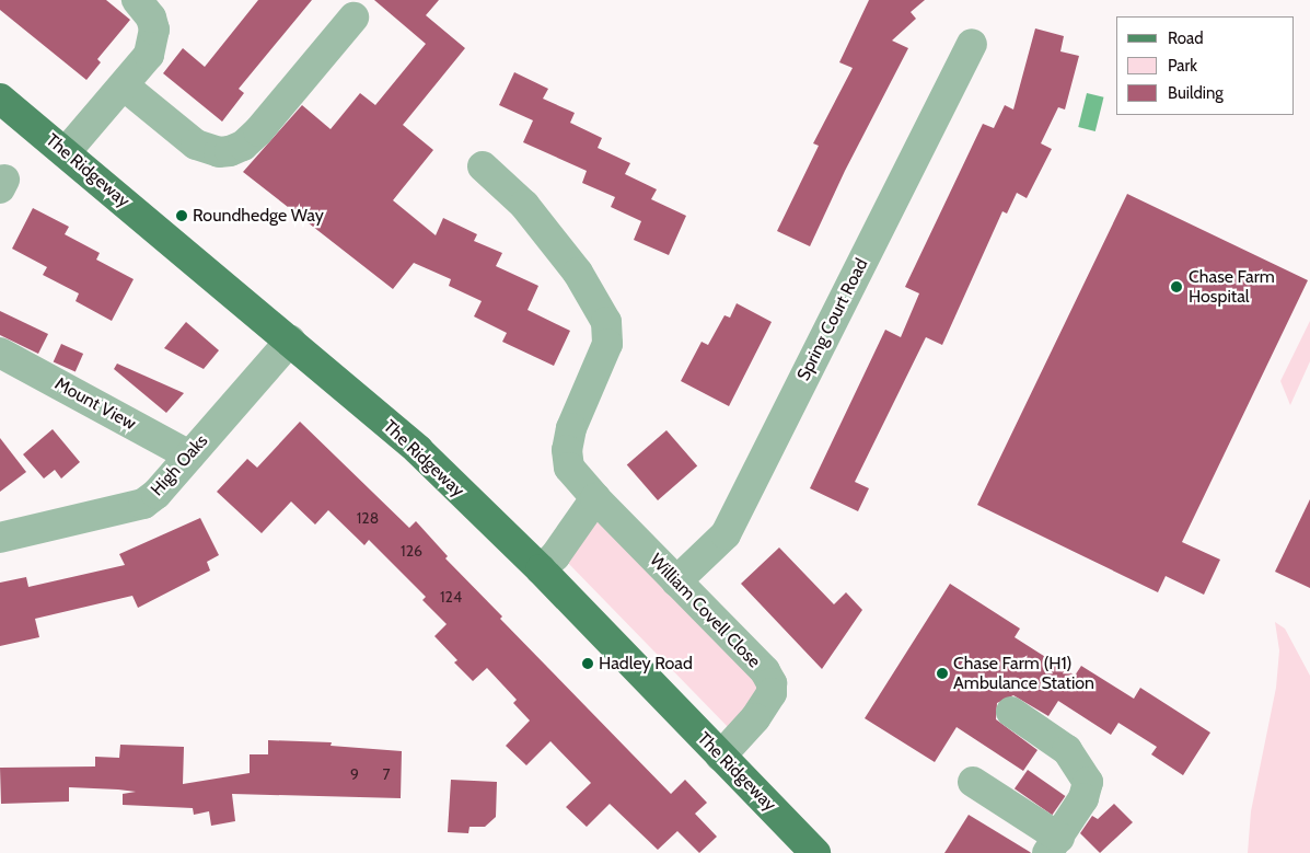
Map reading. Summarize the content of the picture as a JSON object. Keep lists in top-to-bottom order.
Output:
{
  "streets": {
    "main road": ["The Ridgeway"],
    "street": [
      "Spring Court Road",
      "Mount View",
      "High Oaks",
      "William Covell Close"
    ]
  },
  "crossings": [
    ["The Ridgeway", "High Oaks"],
    ["The Ridgeway", "William Covell Close"],
    ["Spring Court Road", "William Covell Close"],
    ["Mount View", "High Oaks"]
  ],
  "places": [
    "Roundhedge Way",
    "Chase Farm Hospital",
    "Hadley Road",
    "Chase Farm (H1) Ambulance Station"
  ],
  "house_numbers": [
    "128",
    "126",
    "124",
    "9",
    "7"
  ],
  "legend": ["Road", "Park", "Building"]
}
